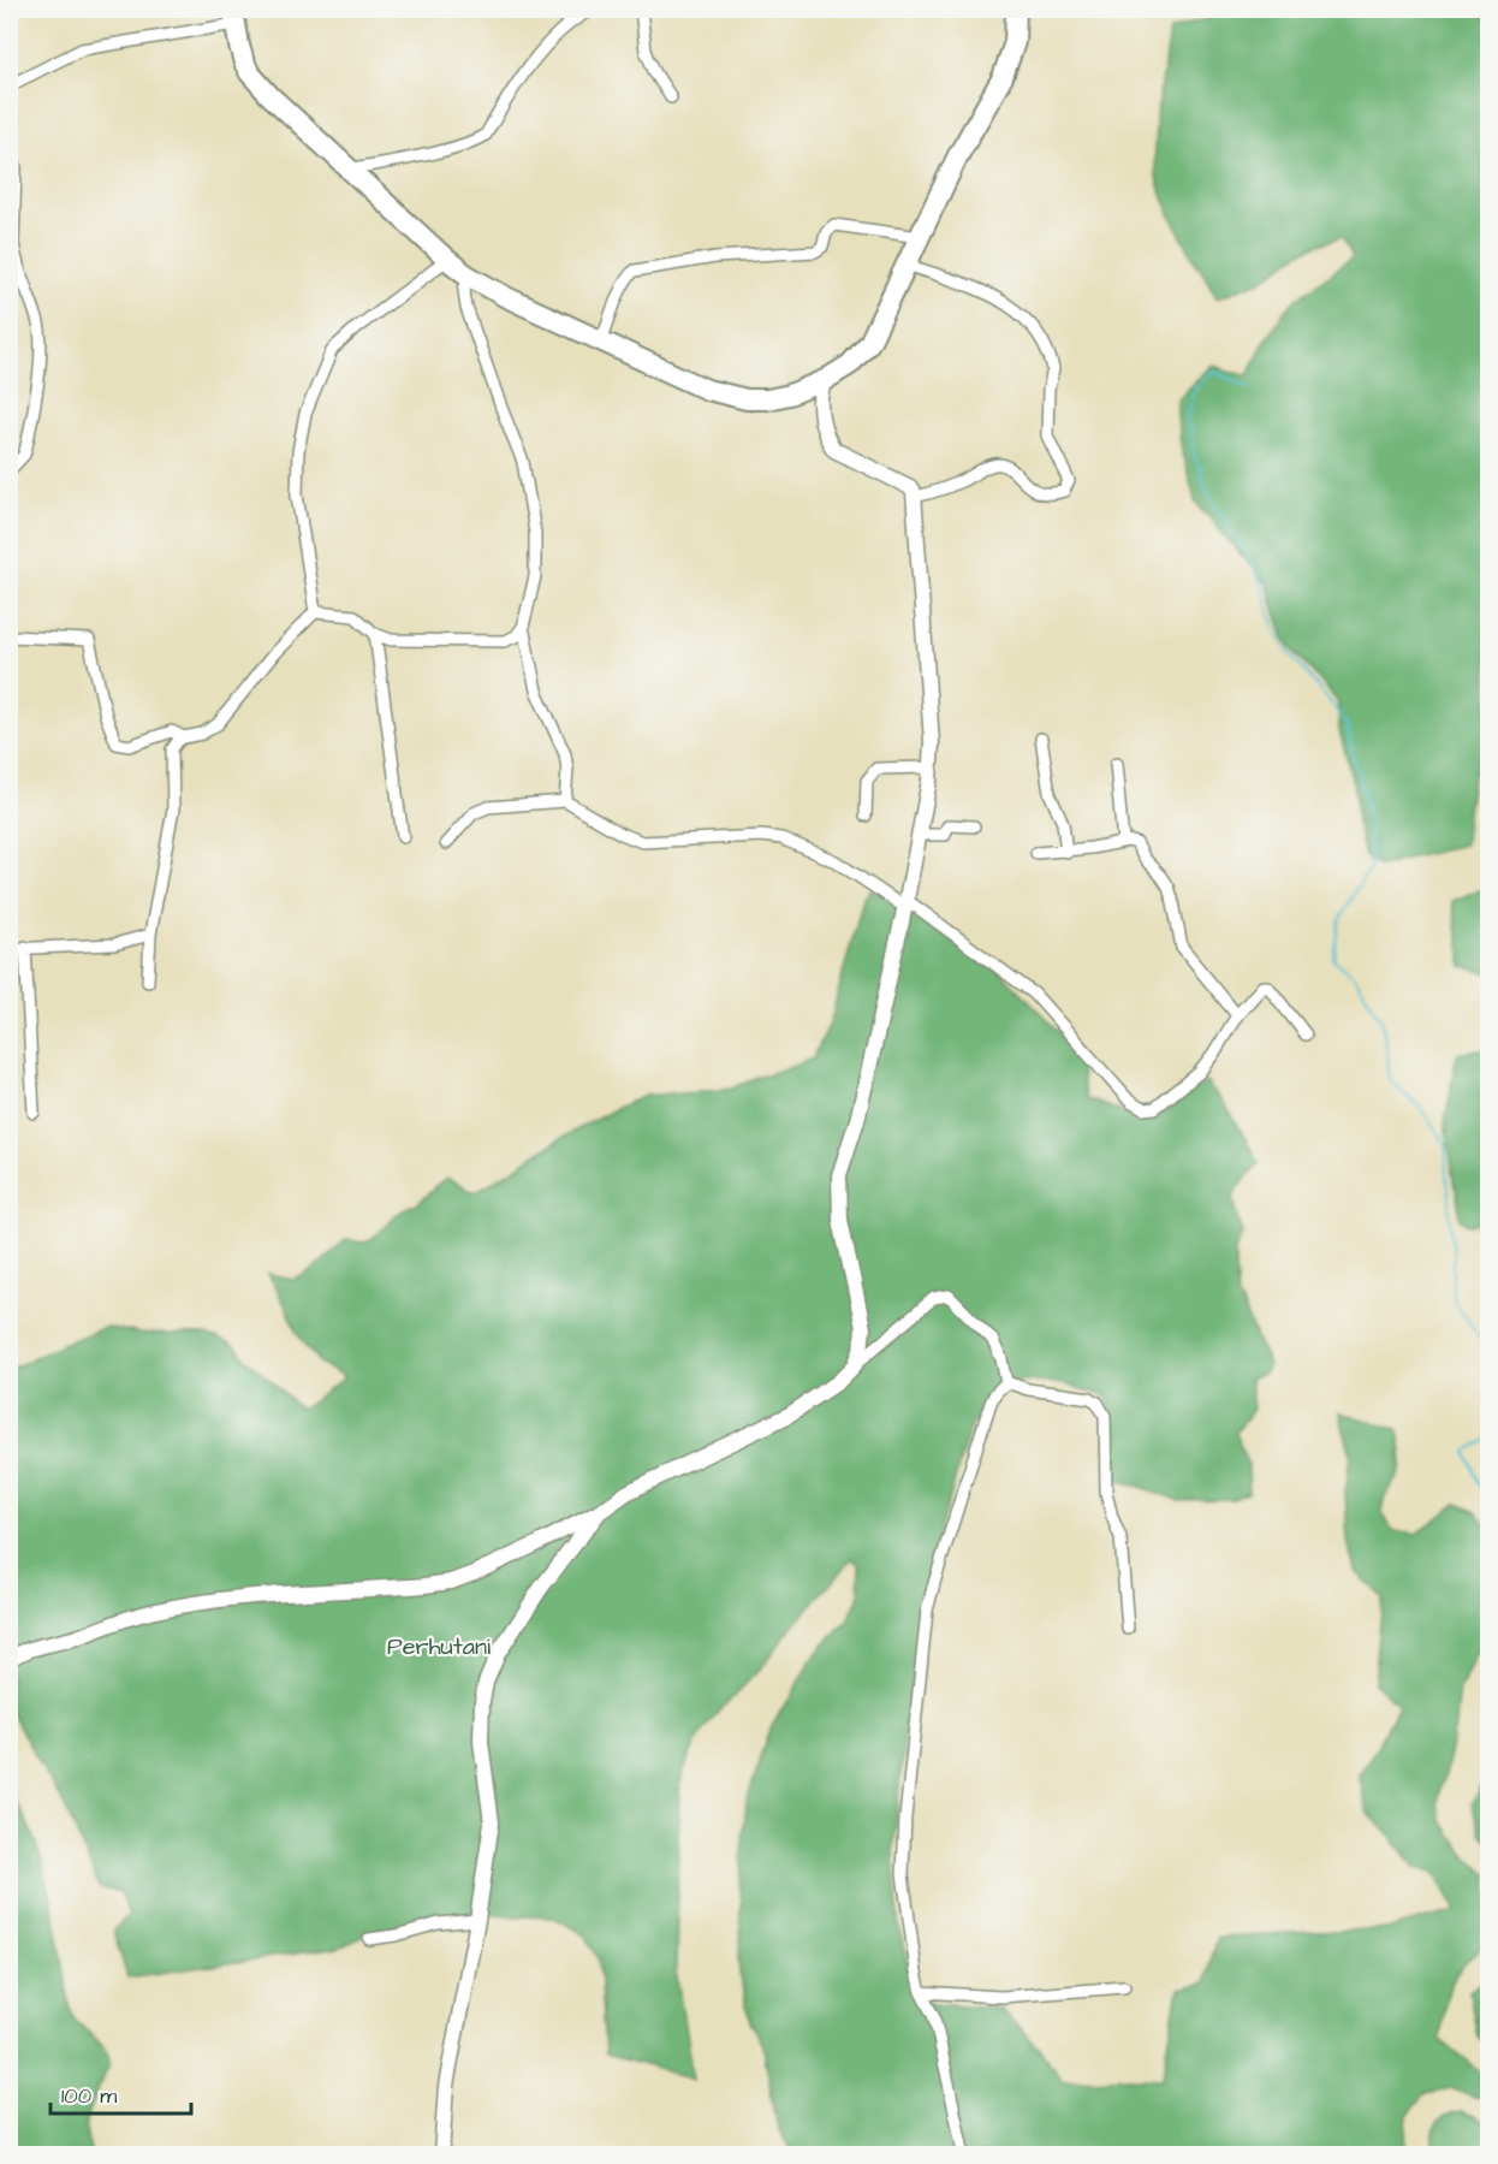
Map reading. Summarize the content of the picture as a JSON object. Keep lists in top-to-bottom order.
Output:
{
  "parks": ["Perhutani"],
  "scale_bar": "100 m"
}
